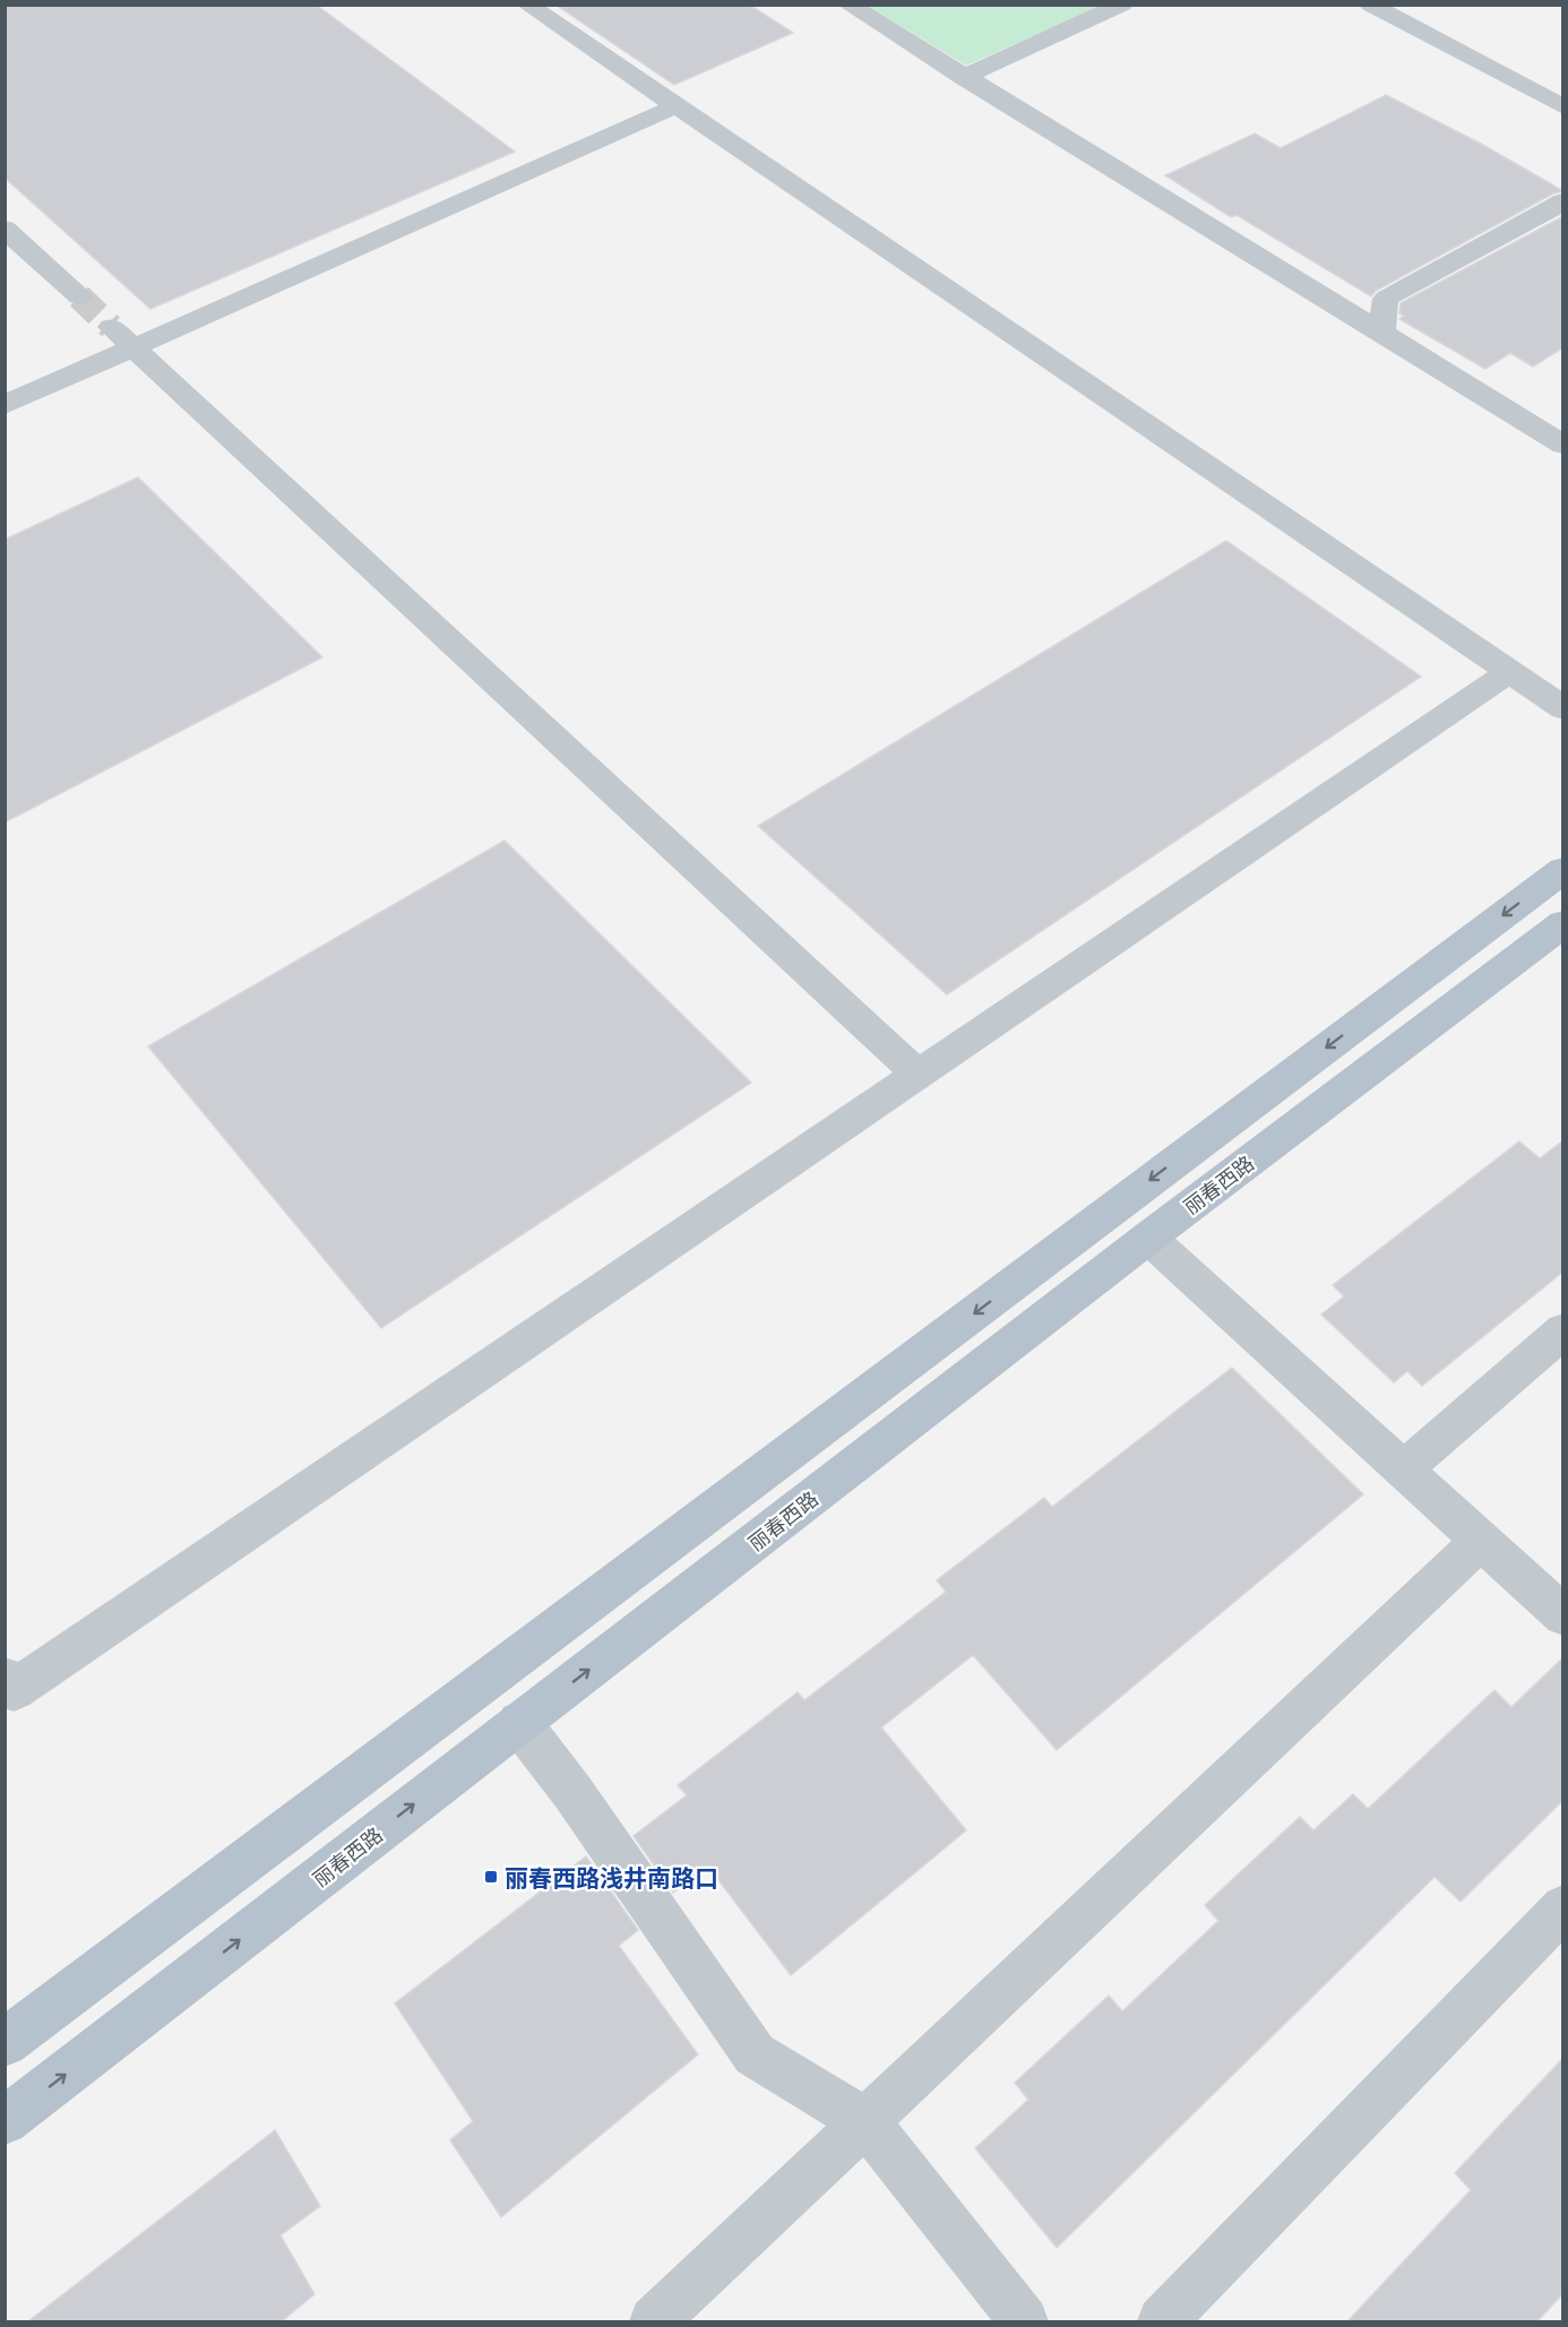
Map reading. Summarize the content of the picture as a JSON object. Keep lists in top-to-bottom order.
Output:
{
  "streets": {
    "main road": ["丽春西路"]
  },
  "places": {
    "transit": ["丽春西路浅井南路口"]
  }
}
